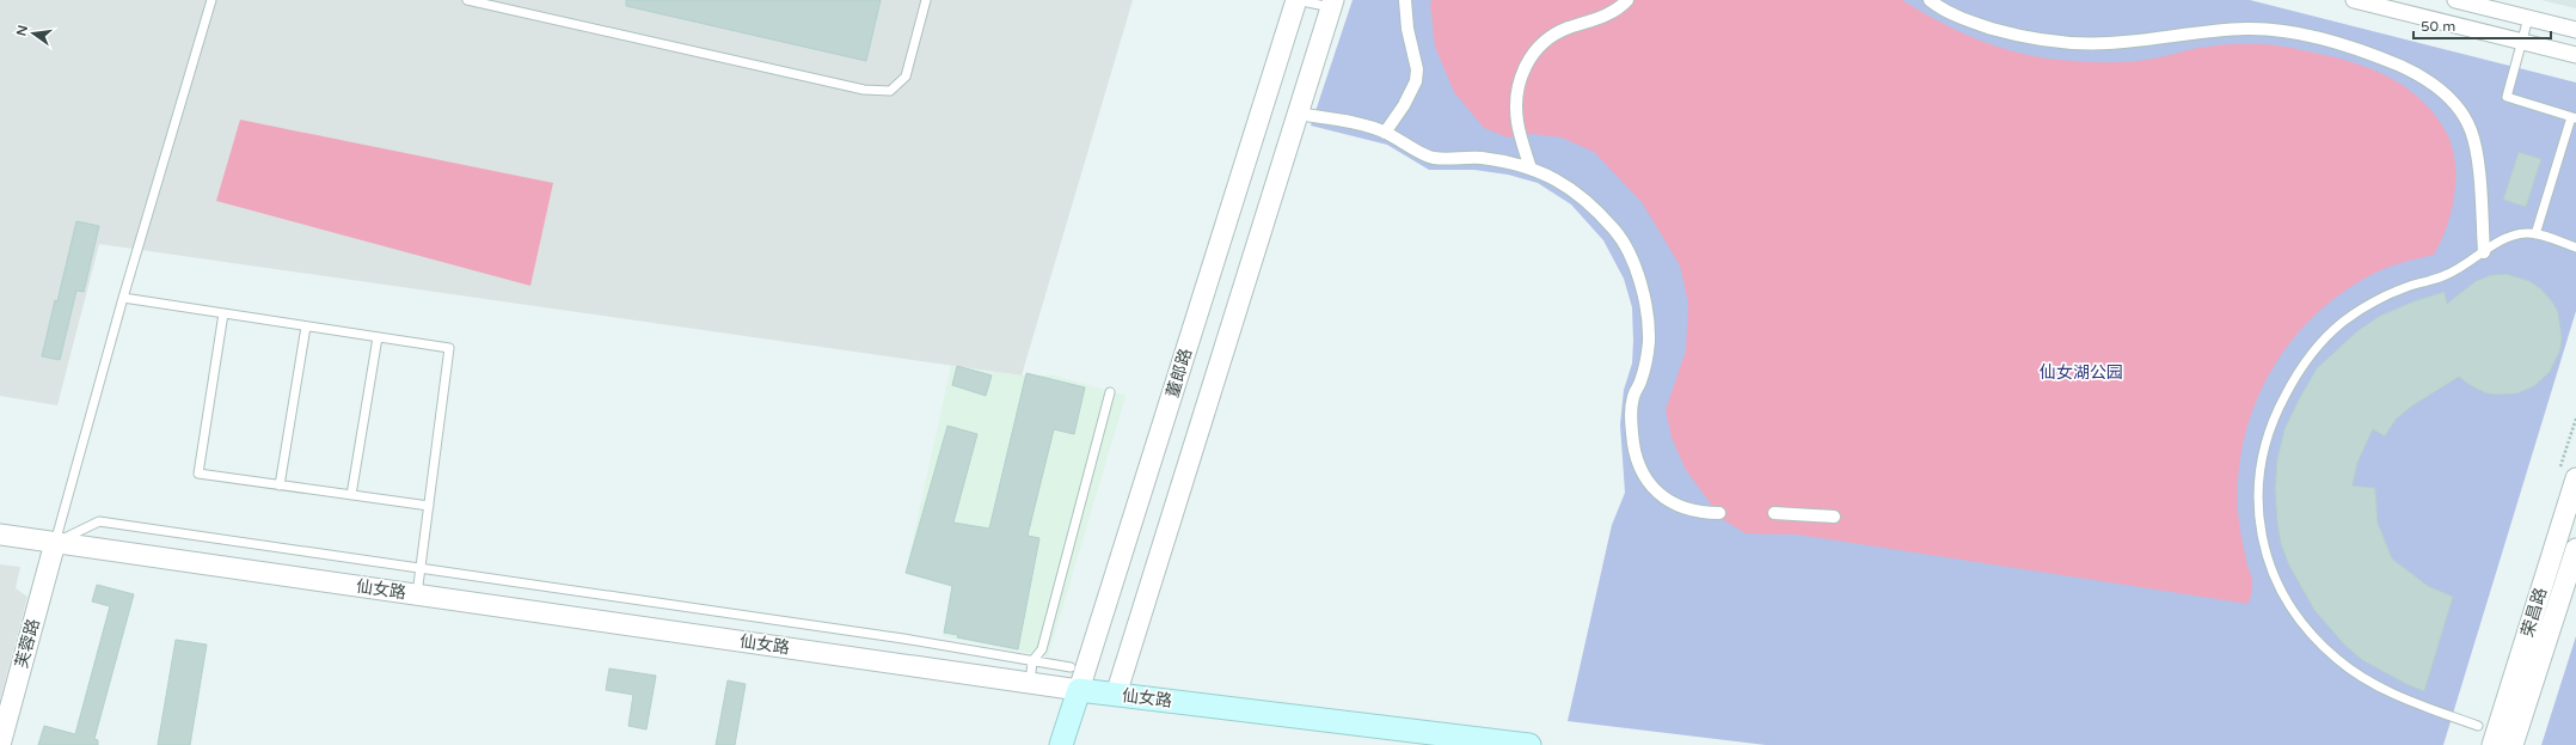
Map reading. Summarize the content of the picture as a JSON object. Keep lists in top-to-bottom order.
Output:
{
  "streets": {
    "main road": ["董郎路", "仙女路"],
    "street": ["荣昌路", "芙蓉路"]
  },
  "crossings": [
    ["董郎路", "仙女路"],
    ["仙女路", "芙蓉路"]
  ],
  "parks": ["仙女湖公园"],
  "scale_bar": "50 m",
  "north": "left"
}
